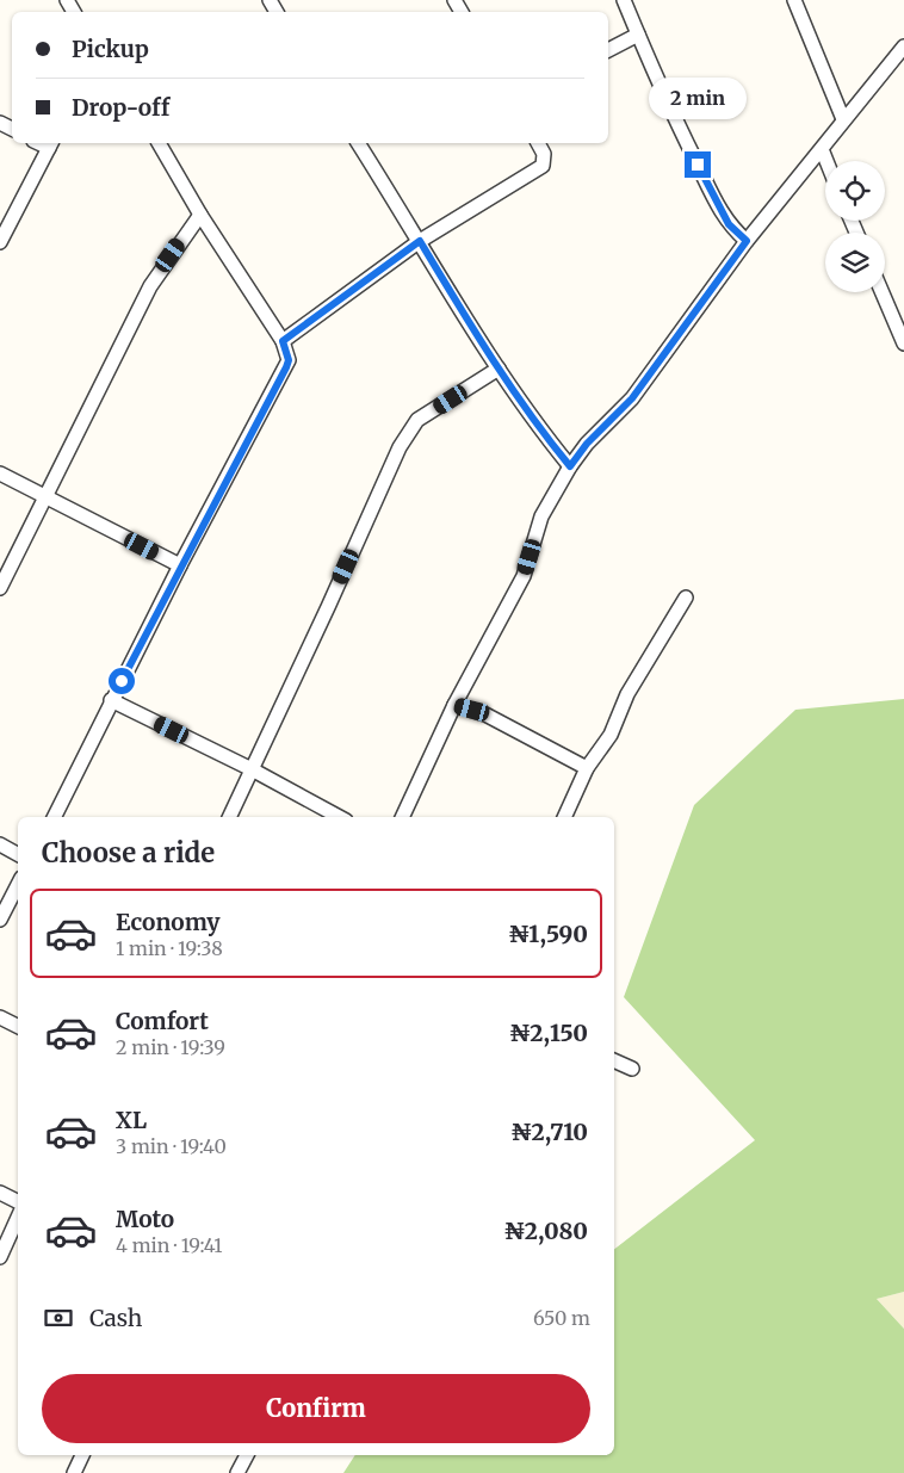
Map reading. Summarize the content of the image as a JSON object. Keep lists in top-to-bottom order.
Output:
{
  "page": {
    "banner": ["Pickup", "Drop-off"],
    "bubble": "2 min",
    "heading": "Choose a ride",
    "list": [
      {
        "name": "Economy",
        "note": "1 min · 19:38",
        "value": "₦1,590"
      },
      {
        "name": "Comfort",
        "note": "2 min · 19:39",
        "value": "₦2,150"
      },
      {
        "name": "XL",
        "note": "3 min · 19:40",
        "value": "₦2,710"
      },
      {
        "name": "Moto",
        "note": "4 min · 19:41",
        "value": "₦2,080"
      }
    ],
    "pay": ["Cash", "650 m"],
    "buttons": "Confirm"
  }
}
